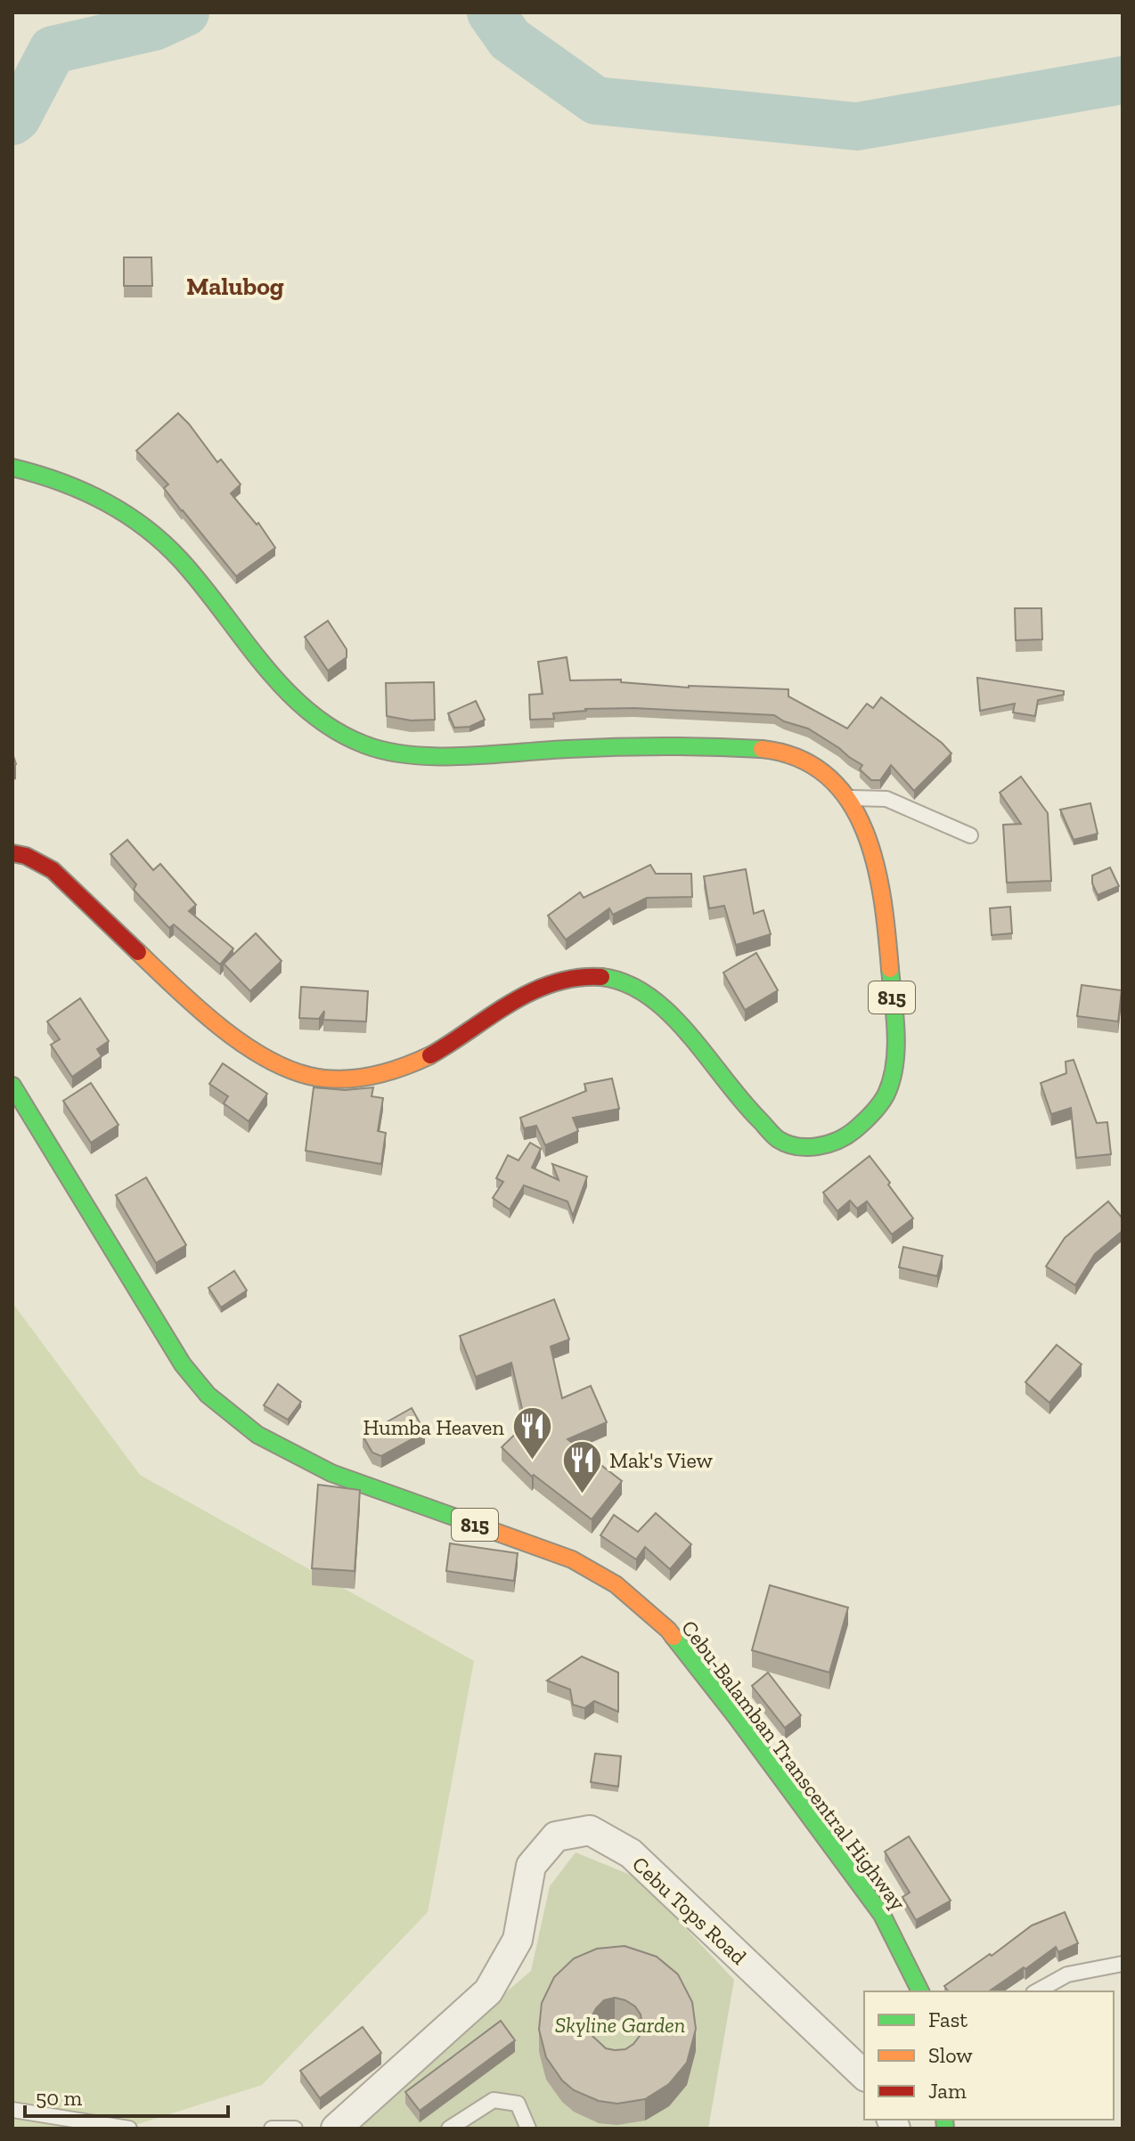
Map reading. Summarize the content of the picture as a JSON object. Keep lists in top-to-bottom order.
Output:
{
  "streets": {
    "main road": ["815", "Cebu-Balamban Transcentral Highway"],
    "street": ["Cebu Tops Road"]
  },
  "districts": ["Malubog"],
  "parks": ["Skyline Garden"],
  "places": {
    "restaurant": ["Humba Heaven", "Mak's View"]
  },
  "legend": ["Fast", "Slow", "Jam"],
  "scale_bar": "50 m"
}
